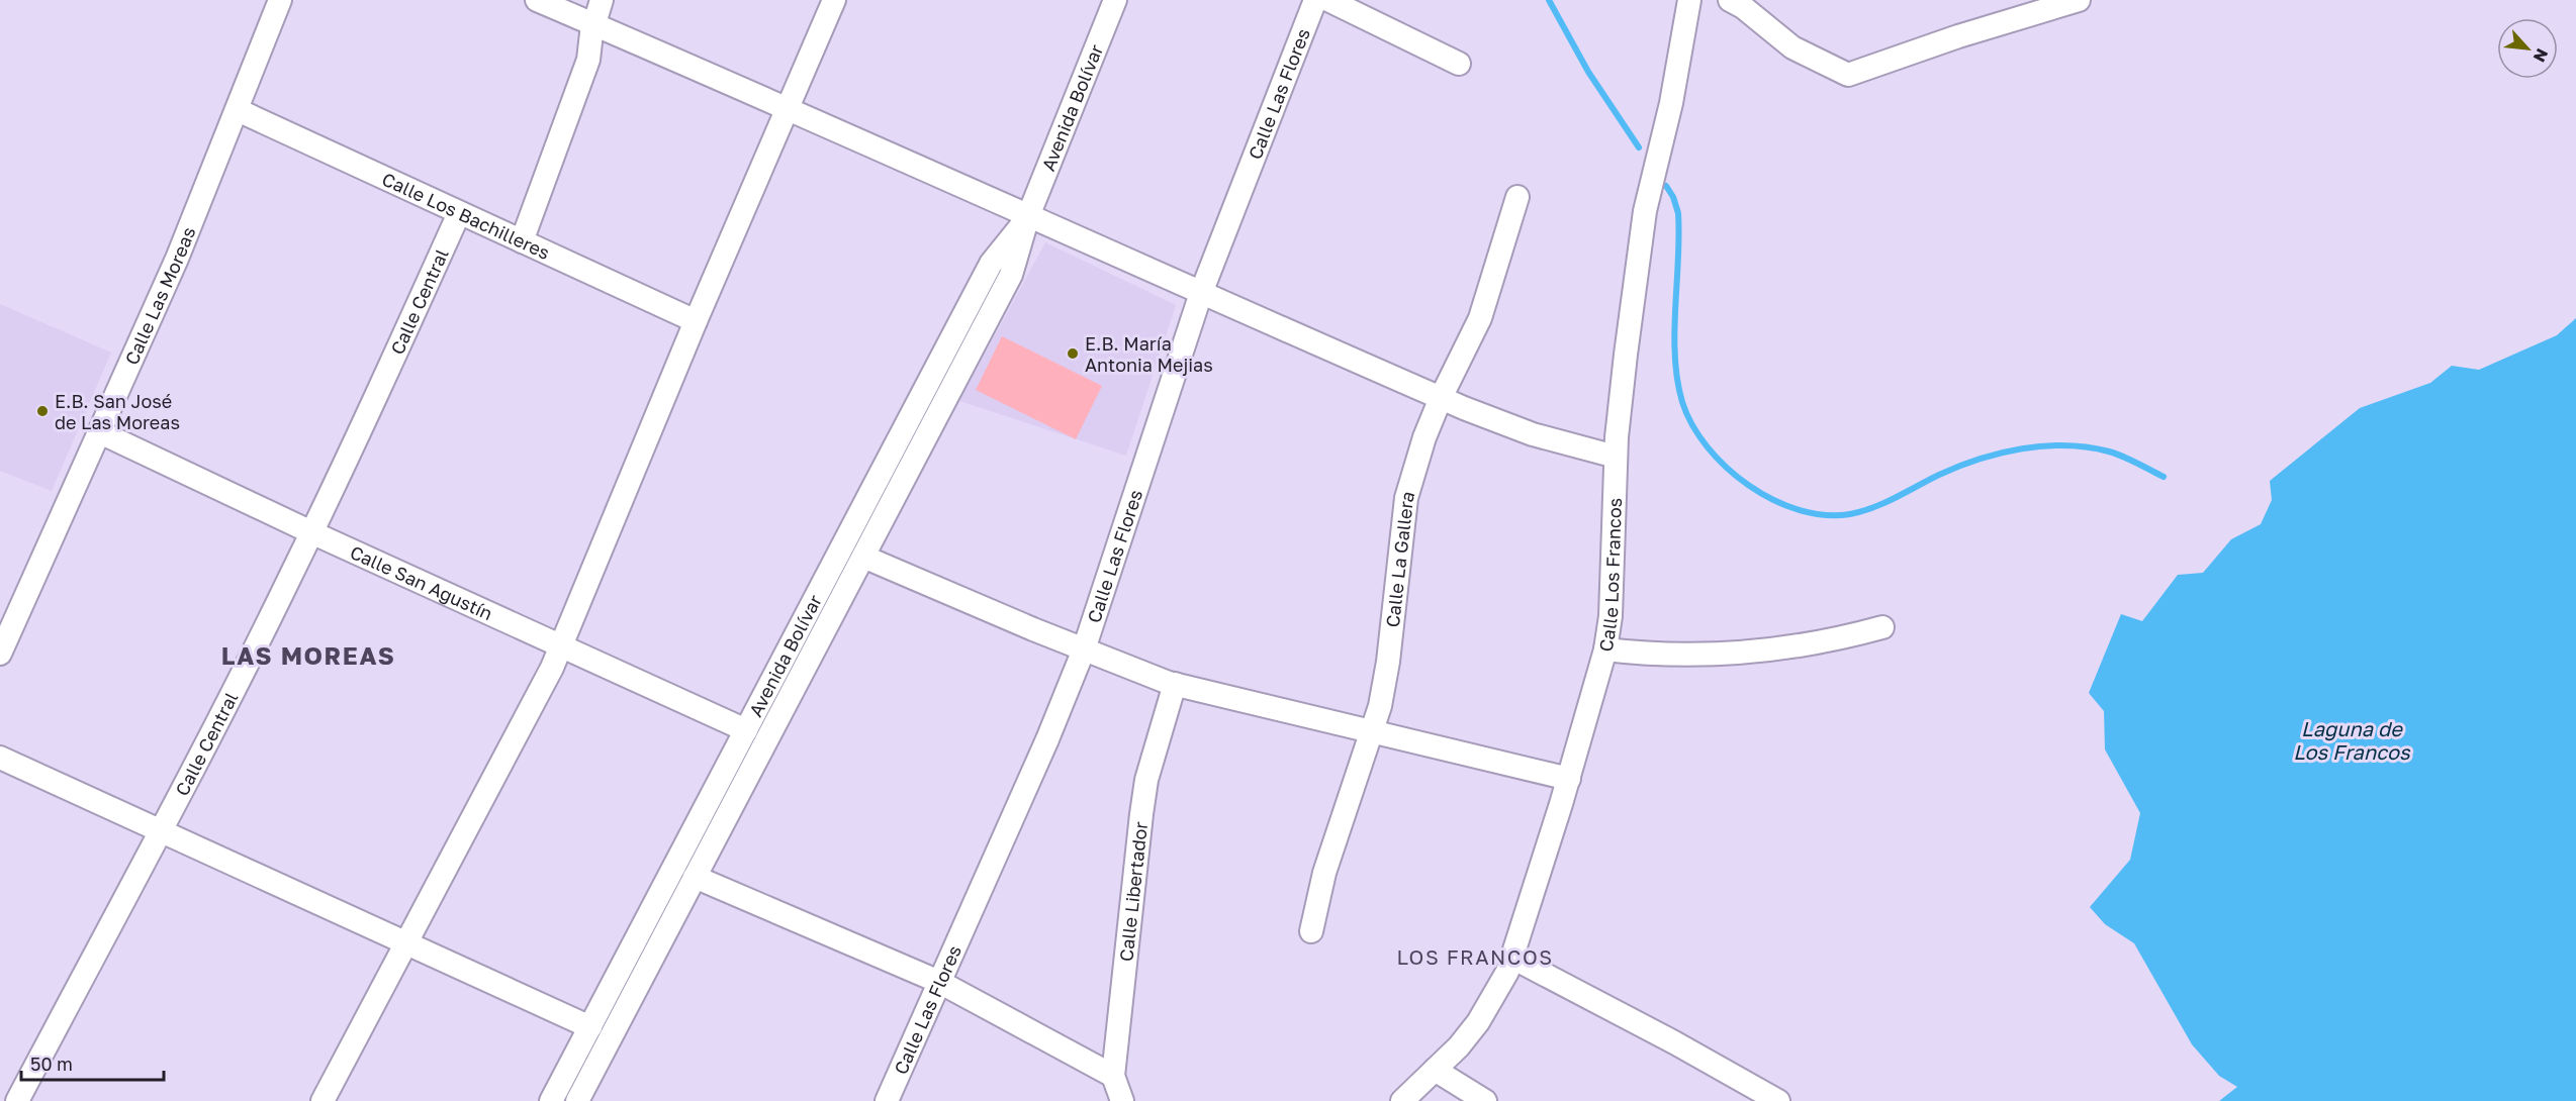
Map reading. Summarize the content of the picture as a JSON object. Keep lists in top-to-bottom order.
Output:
{
  "streets": {
    "street": [
      "Calle Las Flores",
      "Avenida Bolívar",
      "Calle Los Bachilleres",
      "Calle Las Moreas",
      "Calle Central",
      "Calle La Gallera",
      "Calle Los Francos",
      "Calle San Agustín",
      "Calle Libertador"
    ]
  },
  "crossings": [
    ["Avenida Bolívar", "Calle San Agustín"],
    ["Calle Los Bachilleres", "Calle Las Moreas"],
    ["Calle Los Bachilleres", "Calle Central"],
    ["Calle Las Moreas", "Calle San Agustín"],
    ["Calle Central", "Calle San Agustín"]
  ],
  "districts": ["LAS MOREAS", "LOS FRANCOS"],
  "water": ["Laguna de Los Francos"],
  "places": ["E.B. María Antonia Mejias", "E.B. San José de Las Moreas"],
  "scale_bar": "50 m",
  "north": "bottom right"
}
